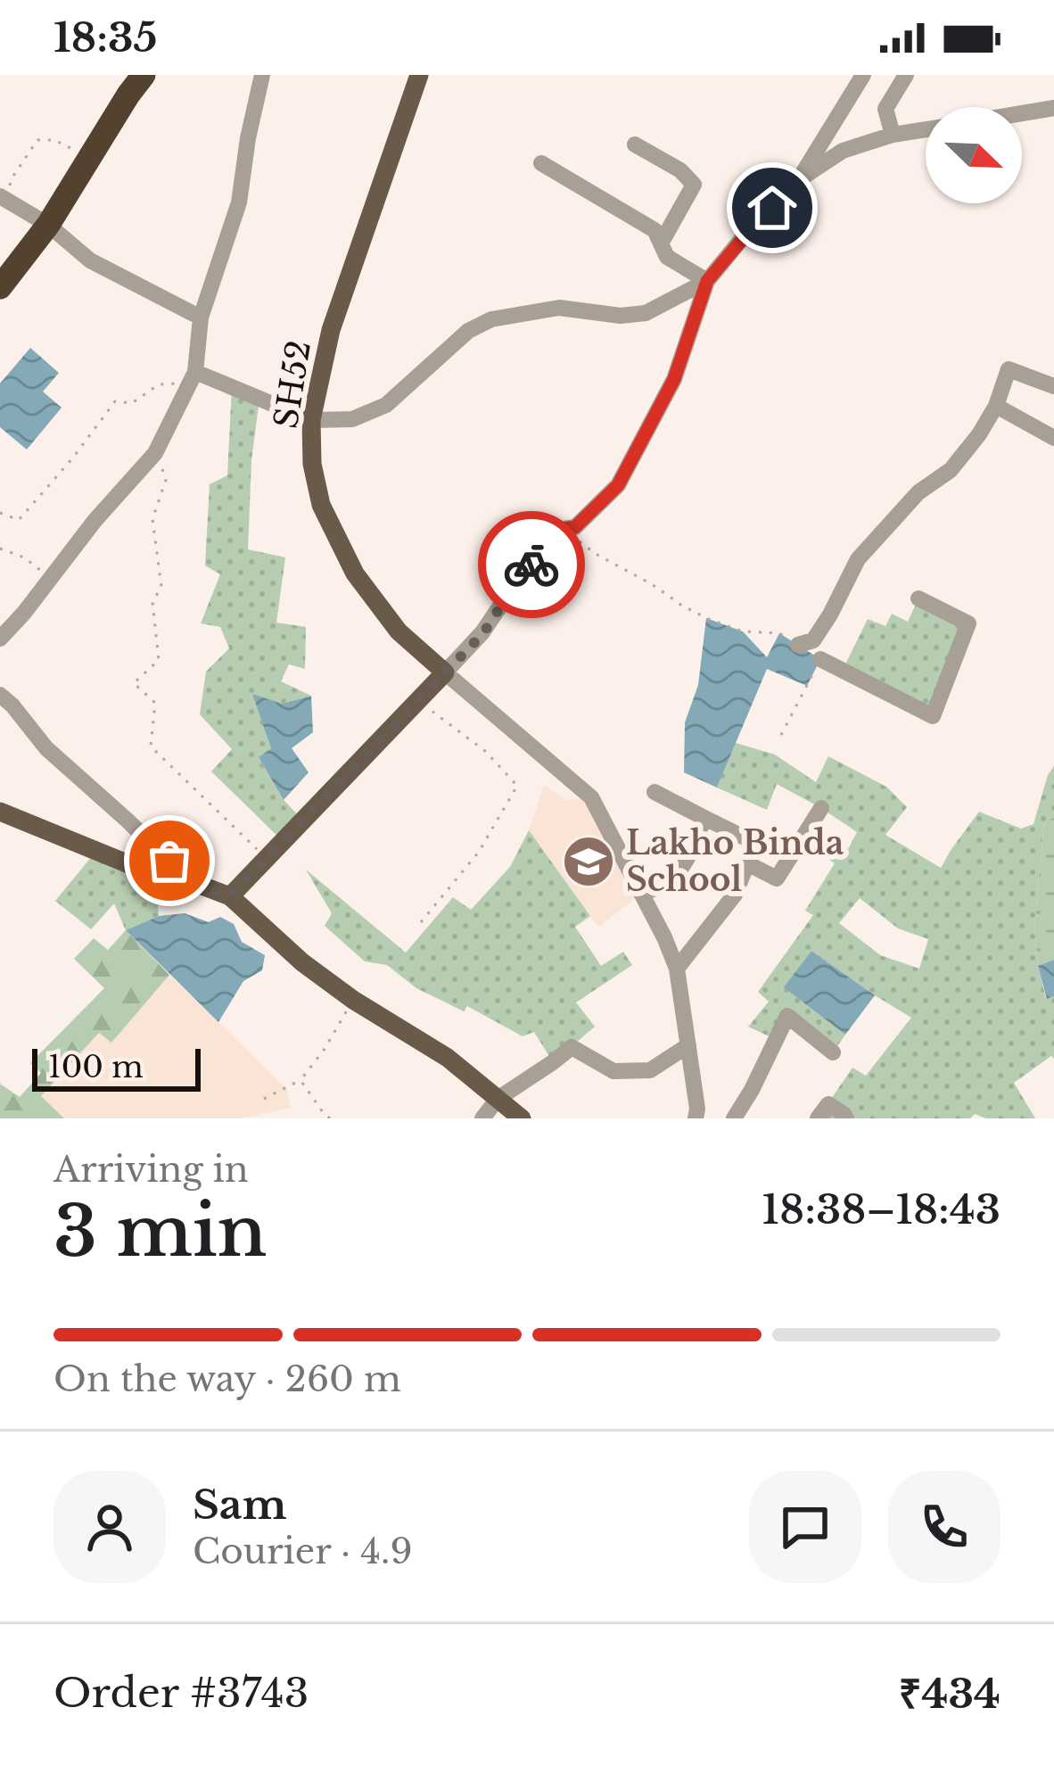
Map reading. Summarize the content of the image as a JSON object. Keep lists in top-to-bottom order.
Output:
{
  "streets": {
    "main road": ["SH52"]
  },
  "places": {
    "school or university": ["Lakho Binda School"]
  },
  "scale_bar": "100 m",
  "north": "bottom right",
  "page": {
    "status": "18:35",
    "scale": "100 m",
    "heading": ["3 min", "Arriving in", "18:38–18:43"],
    "panel": [
      "Sam",
      "Courier · 4.9",
      "Order #3743",
      "₹434"
    ],
    "bar": "On the way · 260 m"
  }
}
